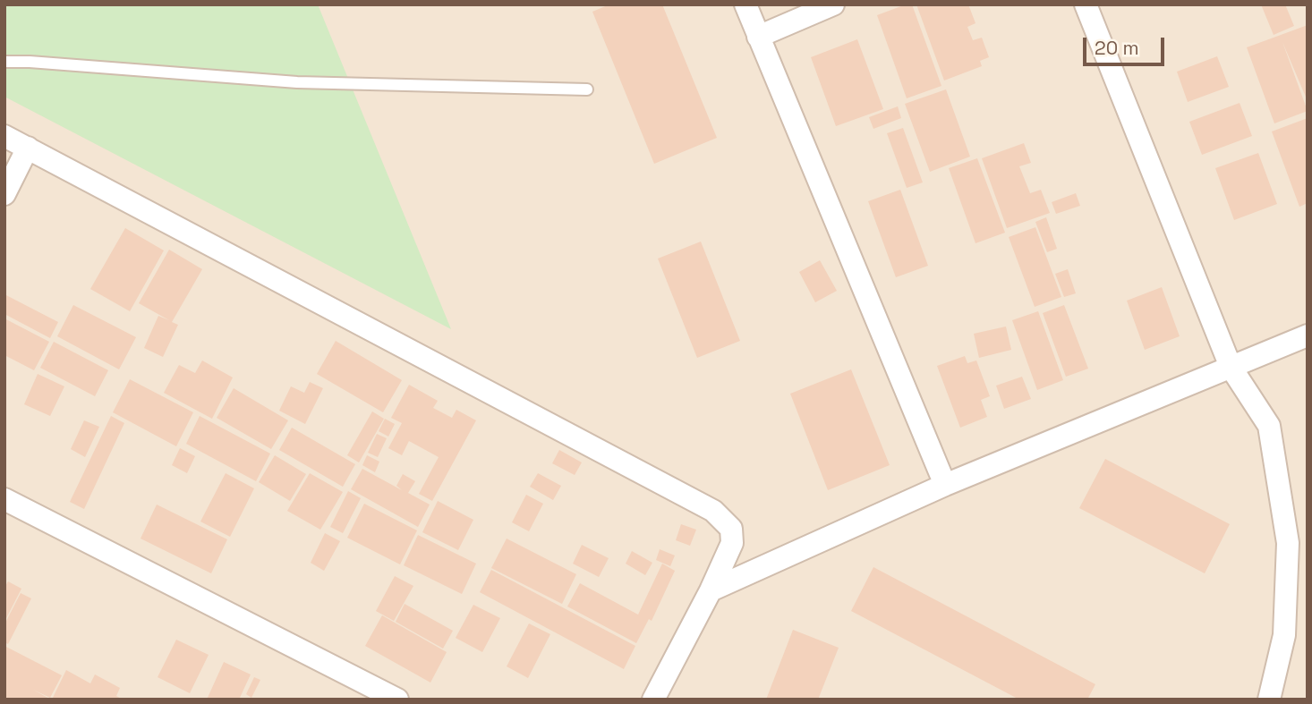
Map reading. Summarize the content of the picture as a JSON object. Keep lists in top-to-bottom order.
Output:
{
  "scale_bar": "20 m"
}
